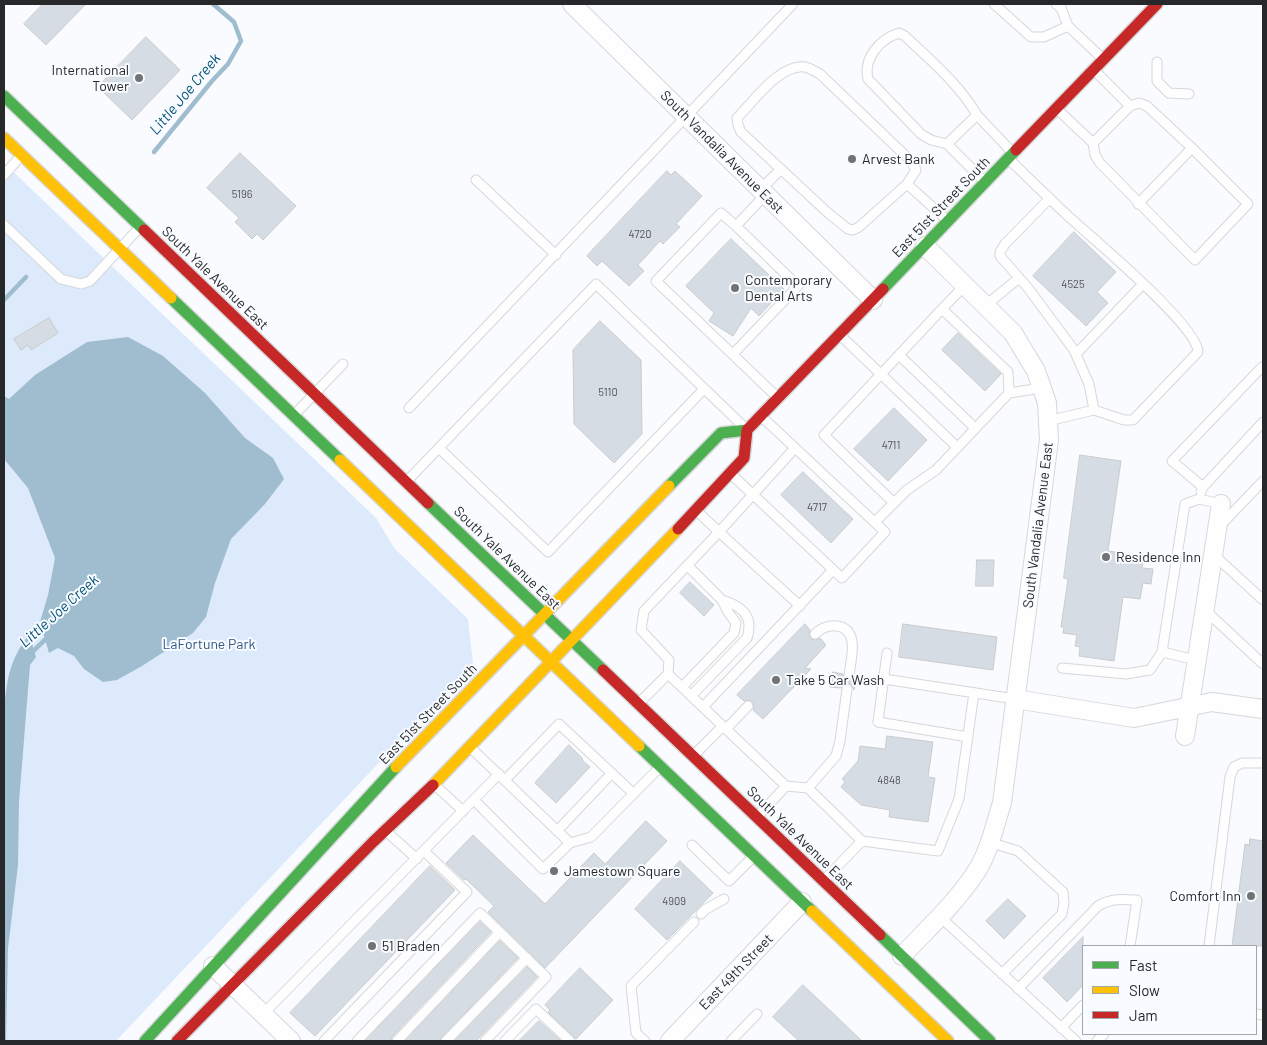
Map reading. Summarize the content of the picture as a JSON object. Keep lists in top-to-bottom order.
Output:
{
  "streets": {
    "main road": ["East 51st Street South", "South Yale Avenue East"],
    "street": ["South Vandalia Avenue East", "East 49th Street"]
  },
  "crossings": [
    ["South Vandalia Avenue East", "East 51st Street South"],
    ["South Vandalia Avenue East", "South Yale Avenue East"],
    ["East 51st Street South", "South Yale Avenue East"],
    ["South Yale Avenue East", "East 49th Street"]
  ],
  "water": ["Little Joe Creek"],
  "parks": ["LaFortune Park"],
  "places": [
    "International Tower",
    "Arvest Bank",
    "Contemporary Dental Arts",
    "Residence Inn",
    "Take 5 Car Wash",
    "Jamestown Square",
    "Comfort Inn",
    "51 Braden"
  ],
  "house_numbers": [
    "5196",
    "4720",
    "4525",
    "5110",
    "4711",
    "4717",
    "4848",
    "4909"
  ],
  "legend": ["Fast", "Slow", "Jam"]
}
